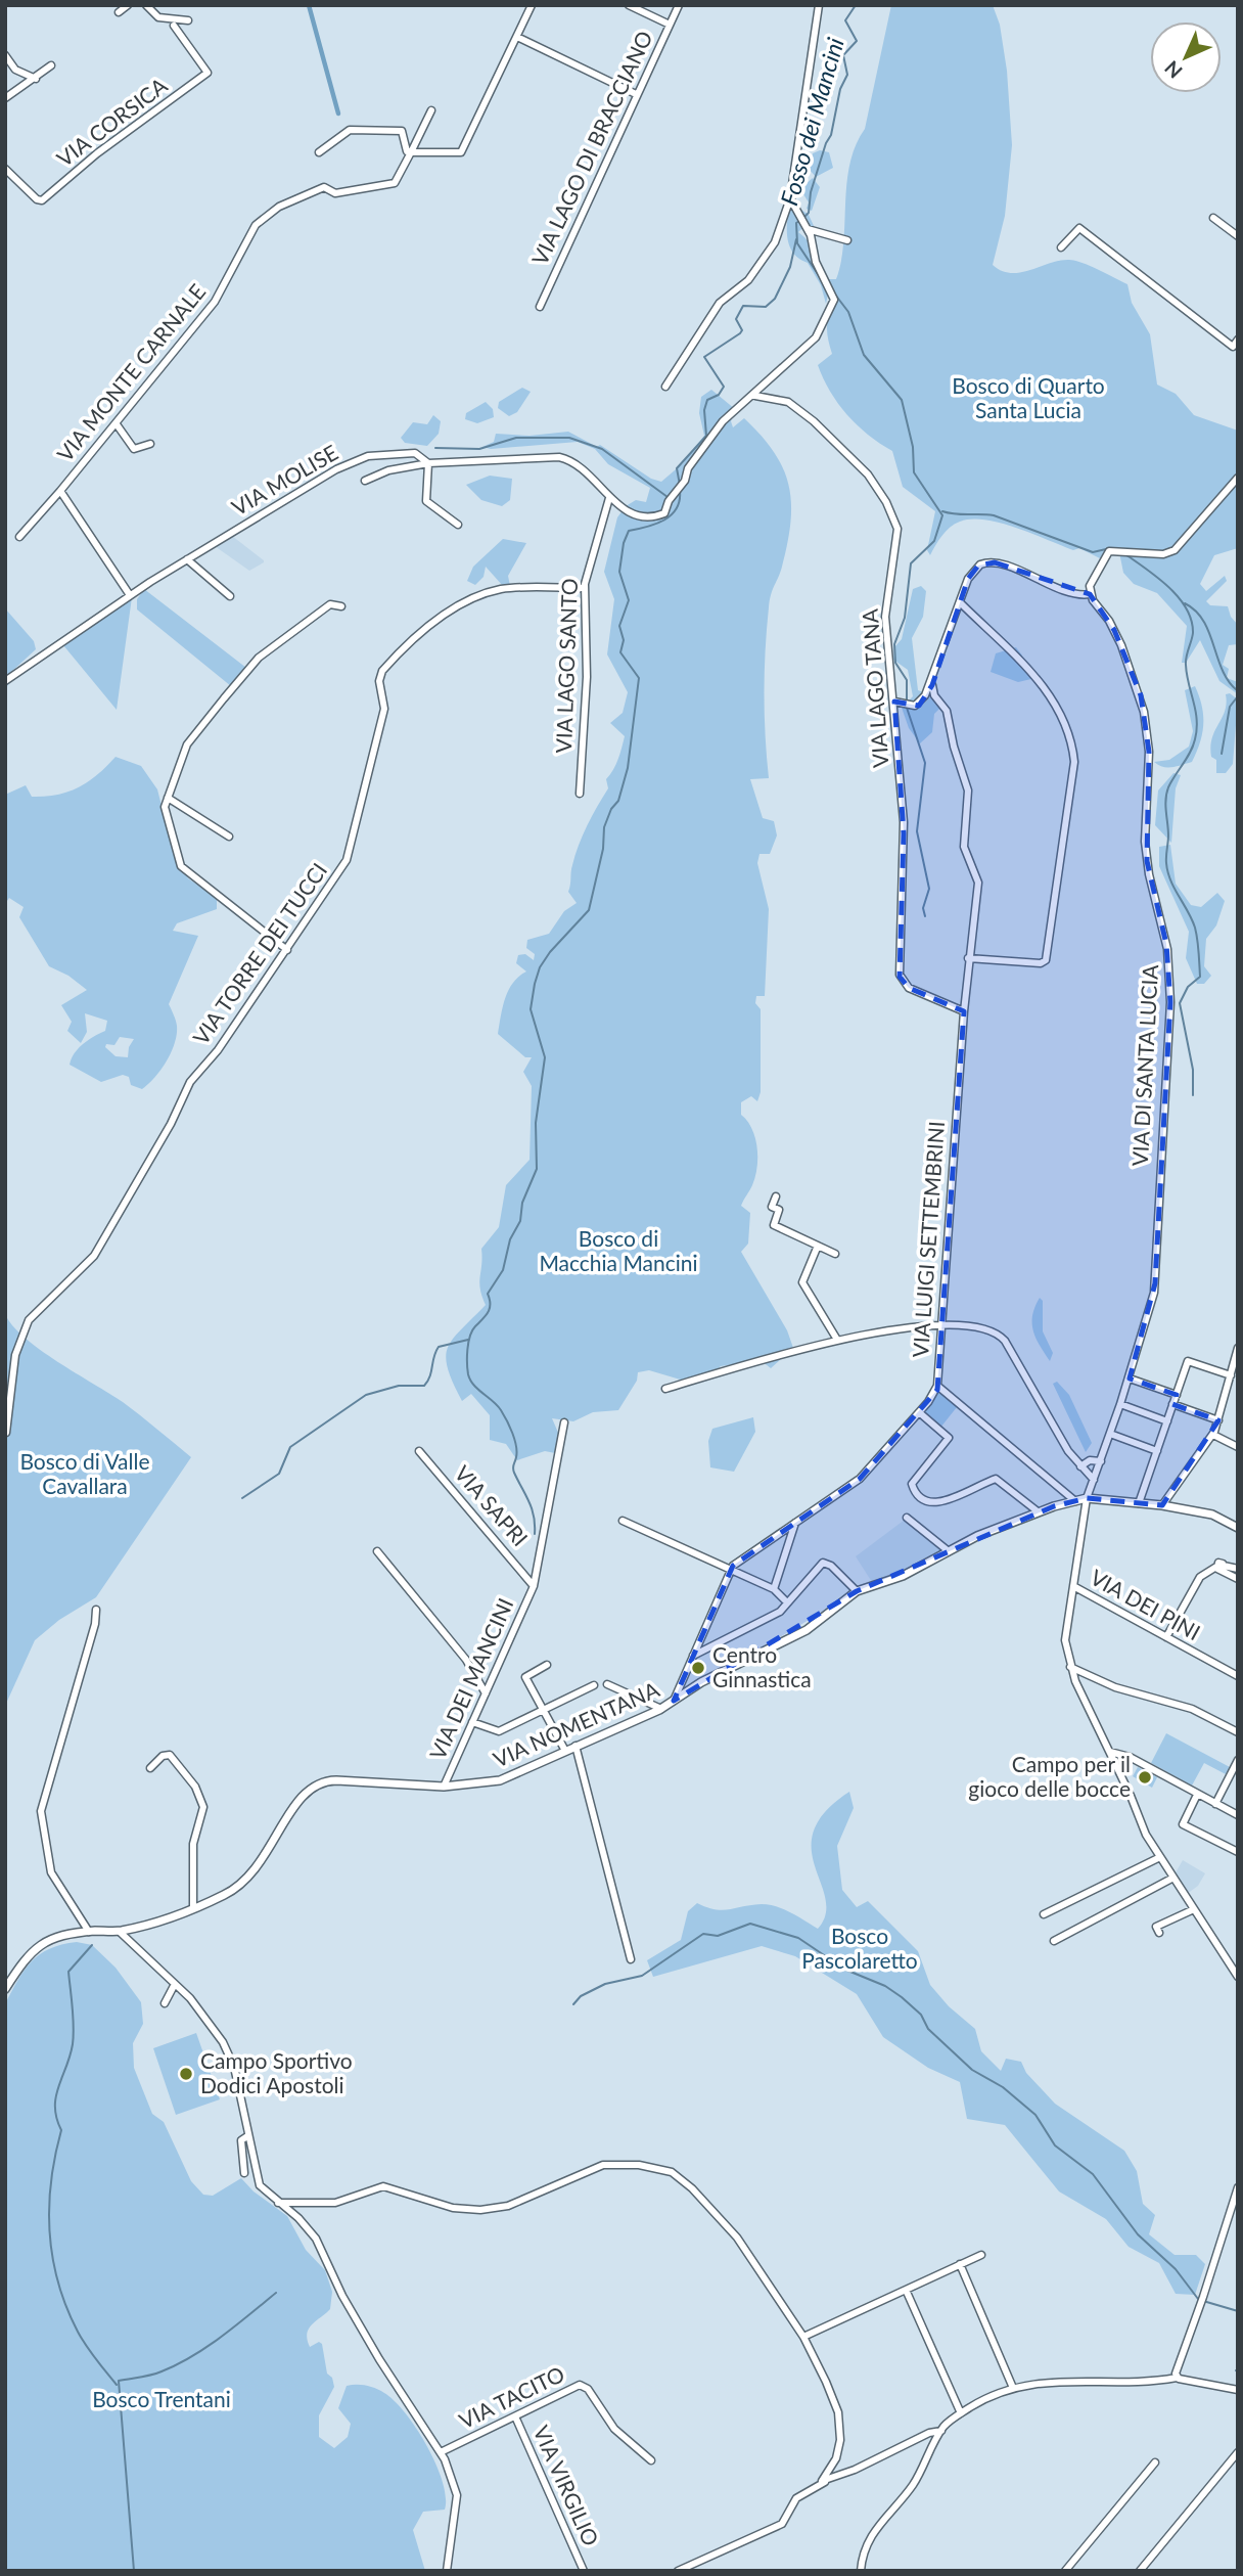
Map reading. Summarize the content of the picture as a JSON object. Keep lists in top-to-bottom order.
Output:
{
  "streets": {
    "main road": ["VIA NOMENTANA"],
    "street": [
      "VIA CORSICA",
      "VIA LAGO DI BRACCIANO",
      "VIA MONTE CARNALE",
      "VIA MOLISE",
      "VIA LAGO SANTO",
      "VIA LAGO TANA",
      "VIA TORRE DEI TUCCI",
      "VIA DI SANTA LUCIA",
      "VIA LUIGI SETTEMBRINI",
      "VIA SAPRI",
      "VIA DEI PINI",
      "VIA DEI MANCINI",
      "VIA TACITO",
      "VIA VIRGILIO"
    ]
  },
  "crossings": [
    ["VIA MONTE CARNALE", "VIA MOLISE"],
    ["VIA MOLISE", "VIA LAGO SANTO"],
    ["VIA MOLISE", "VIA LAGO TANA"],
    ["VIA LAGO SANTO", "VIA TORRE DEI TUCCI"],
    ["VIA LAGO TANA", "VIA LUIGI SETTEMBRINI"],
    ["VIA DI SANTA LUCIA", "VIA DEI PINI"],
    ["VIA DI SANTA LUCIA", "VIA NOMENTANA"],
    ["VIA LUIGI SETTEMBRINI", "VIA NOMENTANA"],
    ["VIA SAPRI", "VIA DEI MANCINI"],
    ["VIA DEI MANCINI", "VIA NOMENTANA"],
    ["VIA TACITO", "VIA VIRGILIO"]
  ],
  "water": ["Fosso dei Mancini"],
  "parks": [
    "Bosco di Quarto Santa Lucia",
    "Bosco di Macchia Mancini",
    "Bosco di Valle Cavallara",
    "Bosco Pascolaretto",
    "Bosco Trentani"
  ],
  "places": ["Centro Ginnastica", "Campo per il gioco delle bocce", "Campo Sportivo Dodici Apostoli"],
  "north": "bottom left"
}
